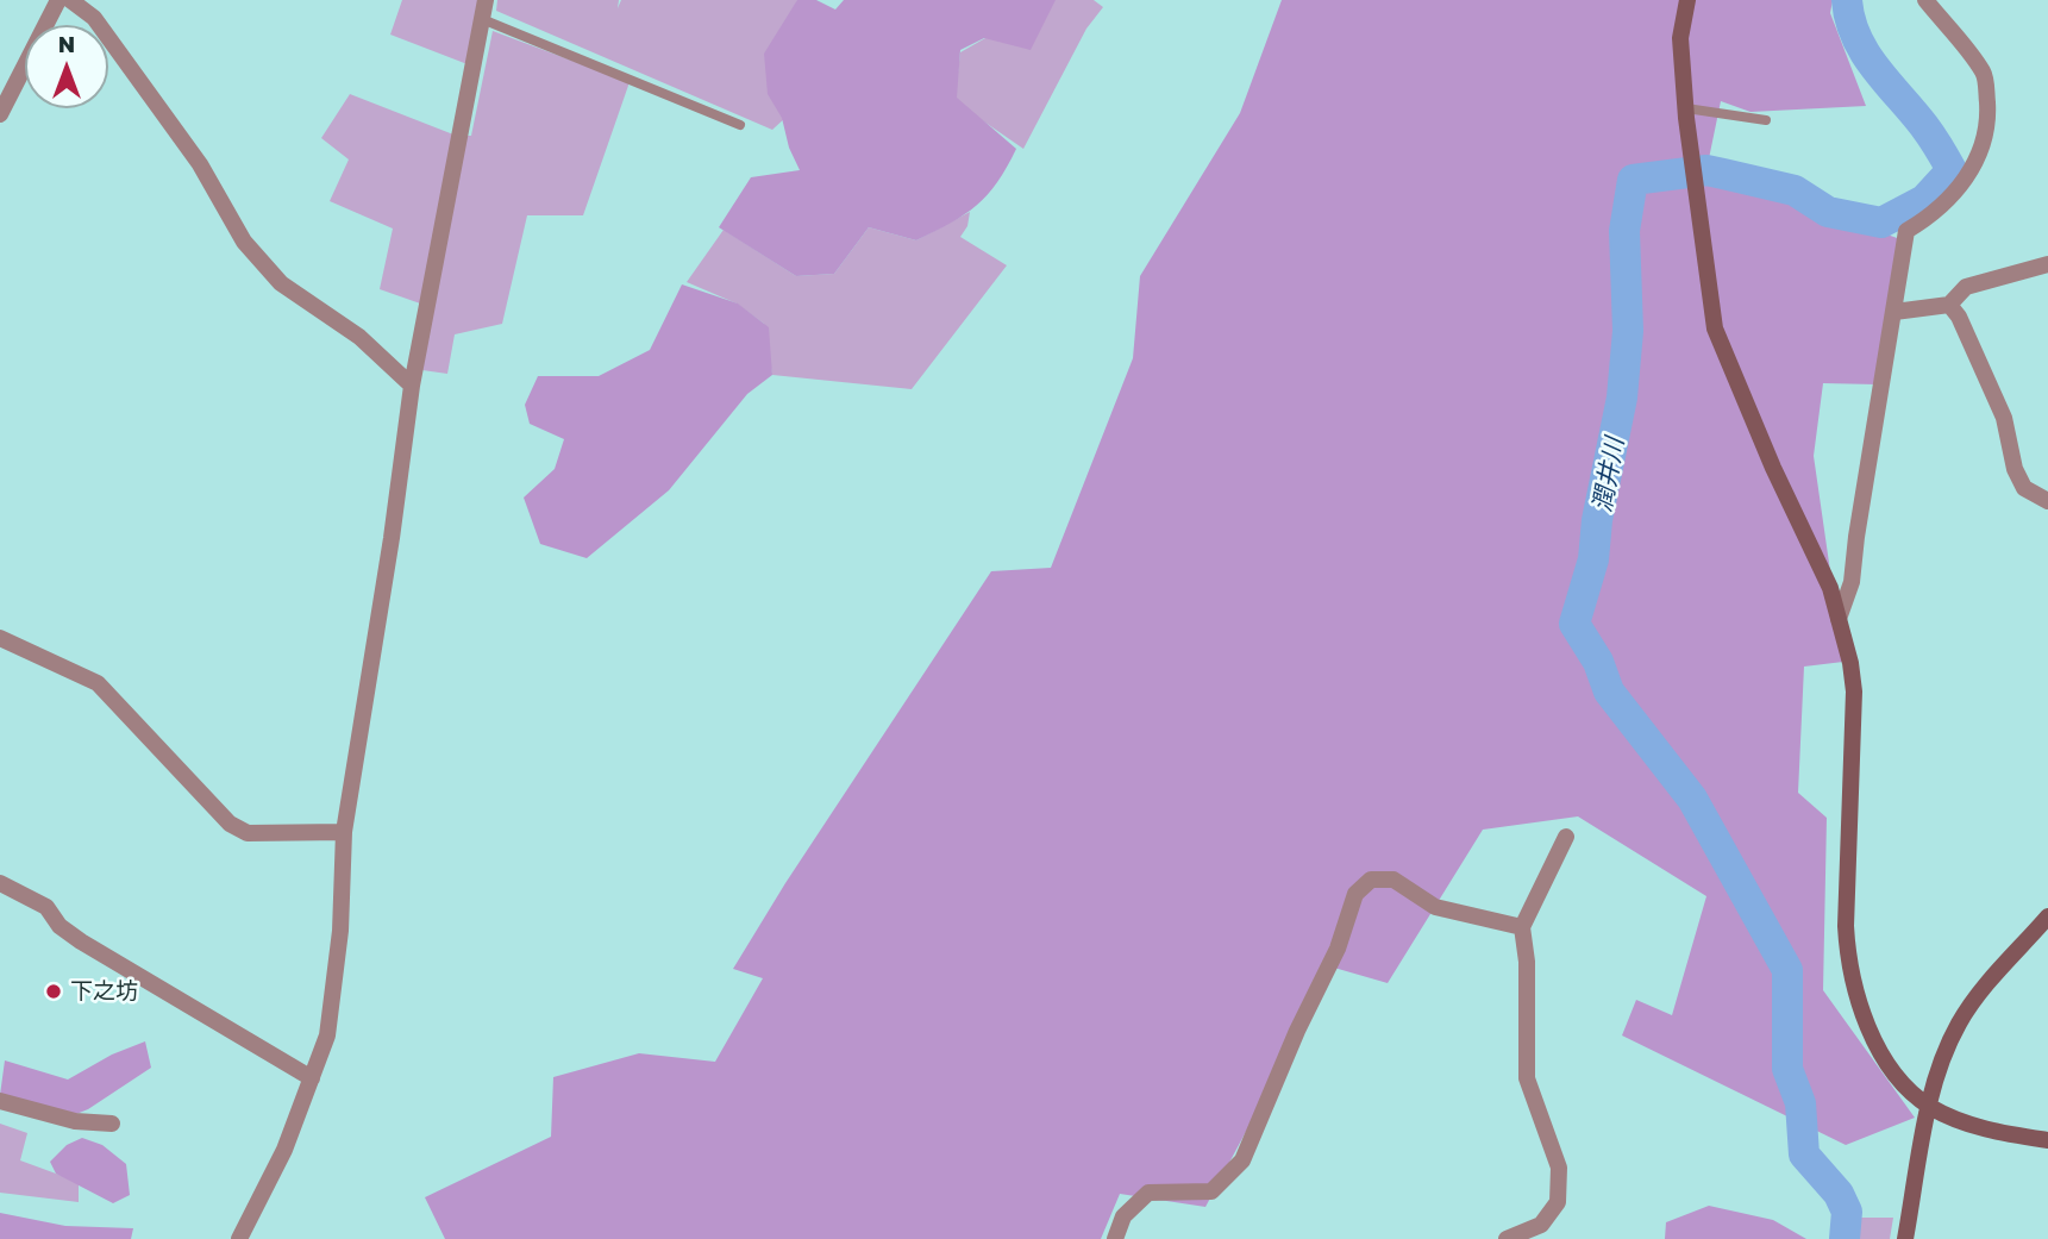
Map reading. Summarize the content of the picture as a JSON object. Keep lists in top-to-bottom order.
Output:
{
  "water": ["潤井川"],
  "places": ["下之坊"],
  "north": "top"
}
